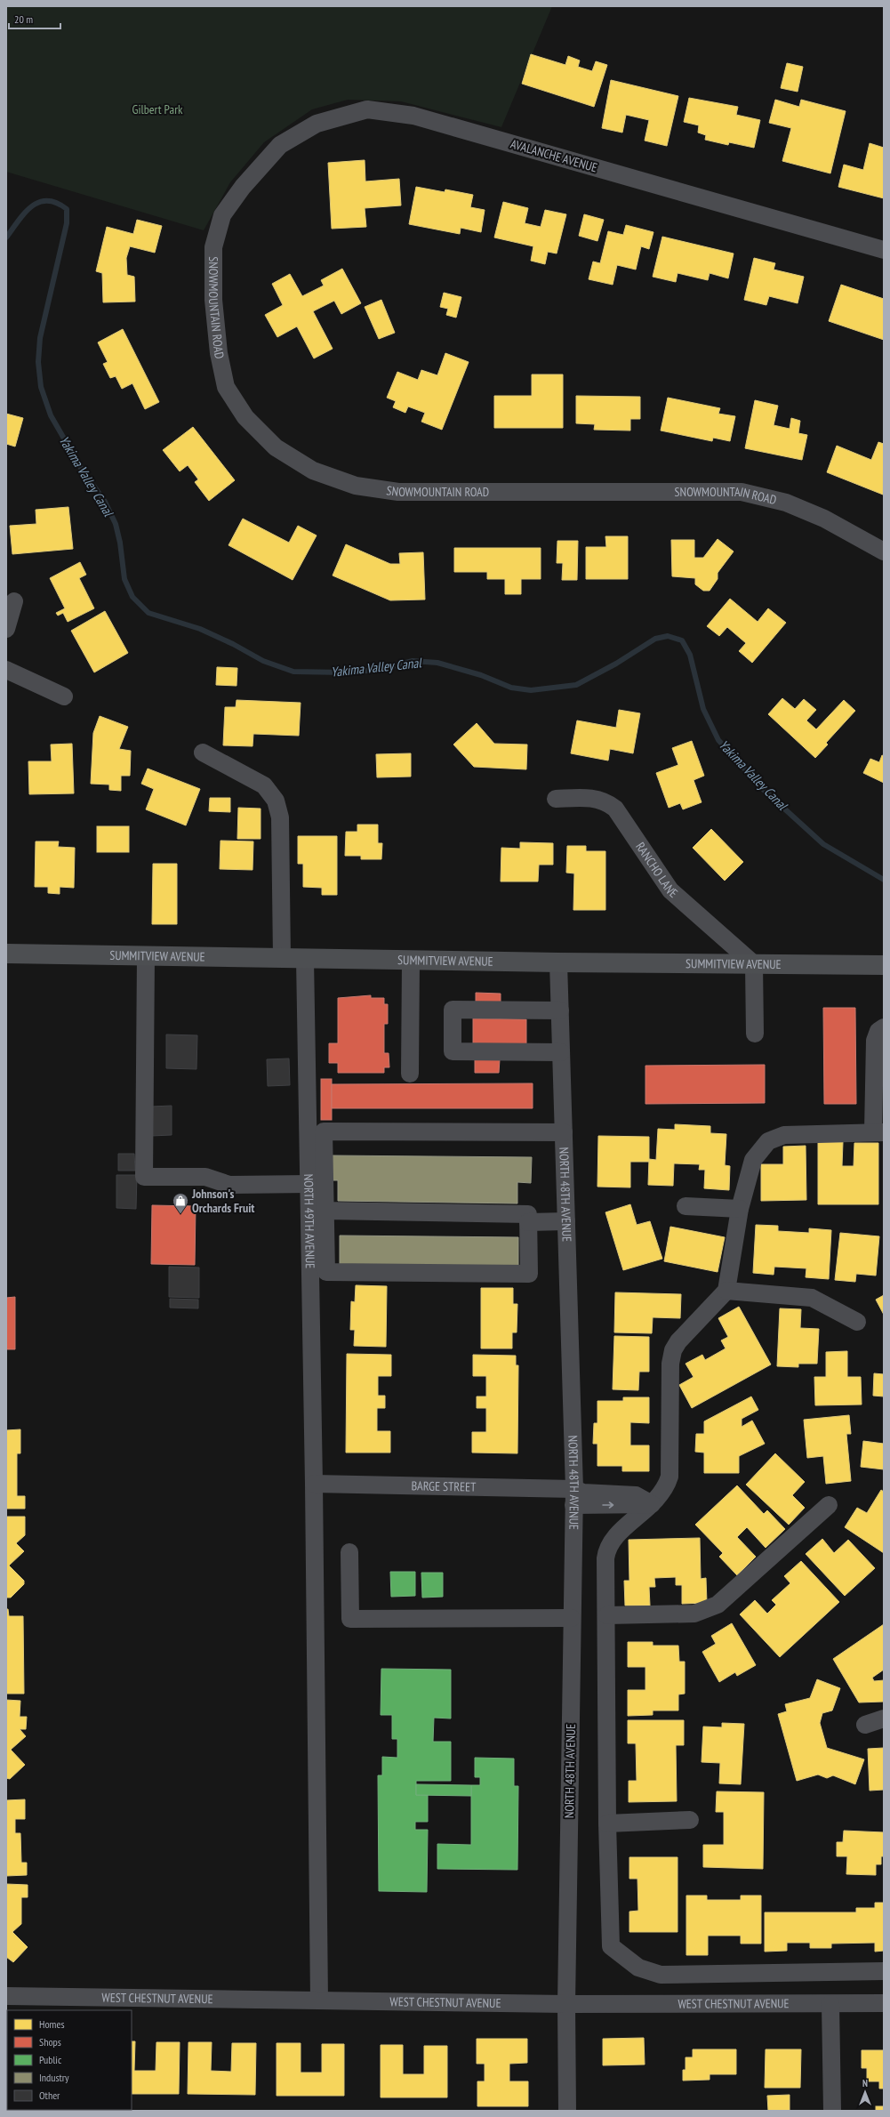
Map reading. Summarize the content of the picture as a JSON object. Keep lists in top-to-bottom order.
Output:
{
  "streets": {
    "main road": ["SUMMITVIEW AVENUE"],
    "street": [
      "AVALANCHE AVENUE",
      "SNOWMOUNTAIN ROAD",
      "RANCHO LANE",
      "NORTH 48TH AVENUE",
      "NORTH 49TH AVENUE",
      "BARGE STREET",
      "WEST CHESTNUT AVENUE"
    ]
  },
  "crossings": [
    ["AVALANCHE AVENUE", "SNOWMOUNTAIN ROAD"],
    ["RANCHO LANE", "SUMMITVIEW AVENUE"],
    ["SUMMITVIEW AVENUE", "NORTH 48TH AVENUE"],
    ["SUMMITVIEW AVENUE", "NORTH 49TH AVENUE"],
    ["NORTH 48TH AVENUE", "BARGE STREET"],
    ["NORTH 48TH AVENUE", "WEST CHESTNUT AVENUE"],
    ["NORTH 49TH AVENUE", "BARGE STREET"],
    ["NORTH 49TH AVENUE", "WEST CHESTNUT AVENUE"]
  ],
  "water": ["Yakima Valley Canal"],
  "parks": ["Gilbert Park"],
  "places": {
    "shop": ["Johnson's Orchards Fruit"]
  },
  "legend": [
    "Homes",
    "Shops",
    "Public",
    "Industry",
    "Other"
  ],
  "scale_bar": "20 m",
  "north": "top"
}
